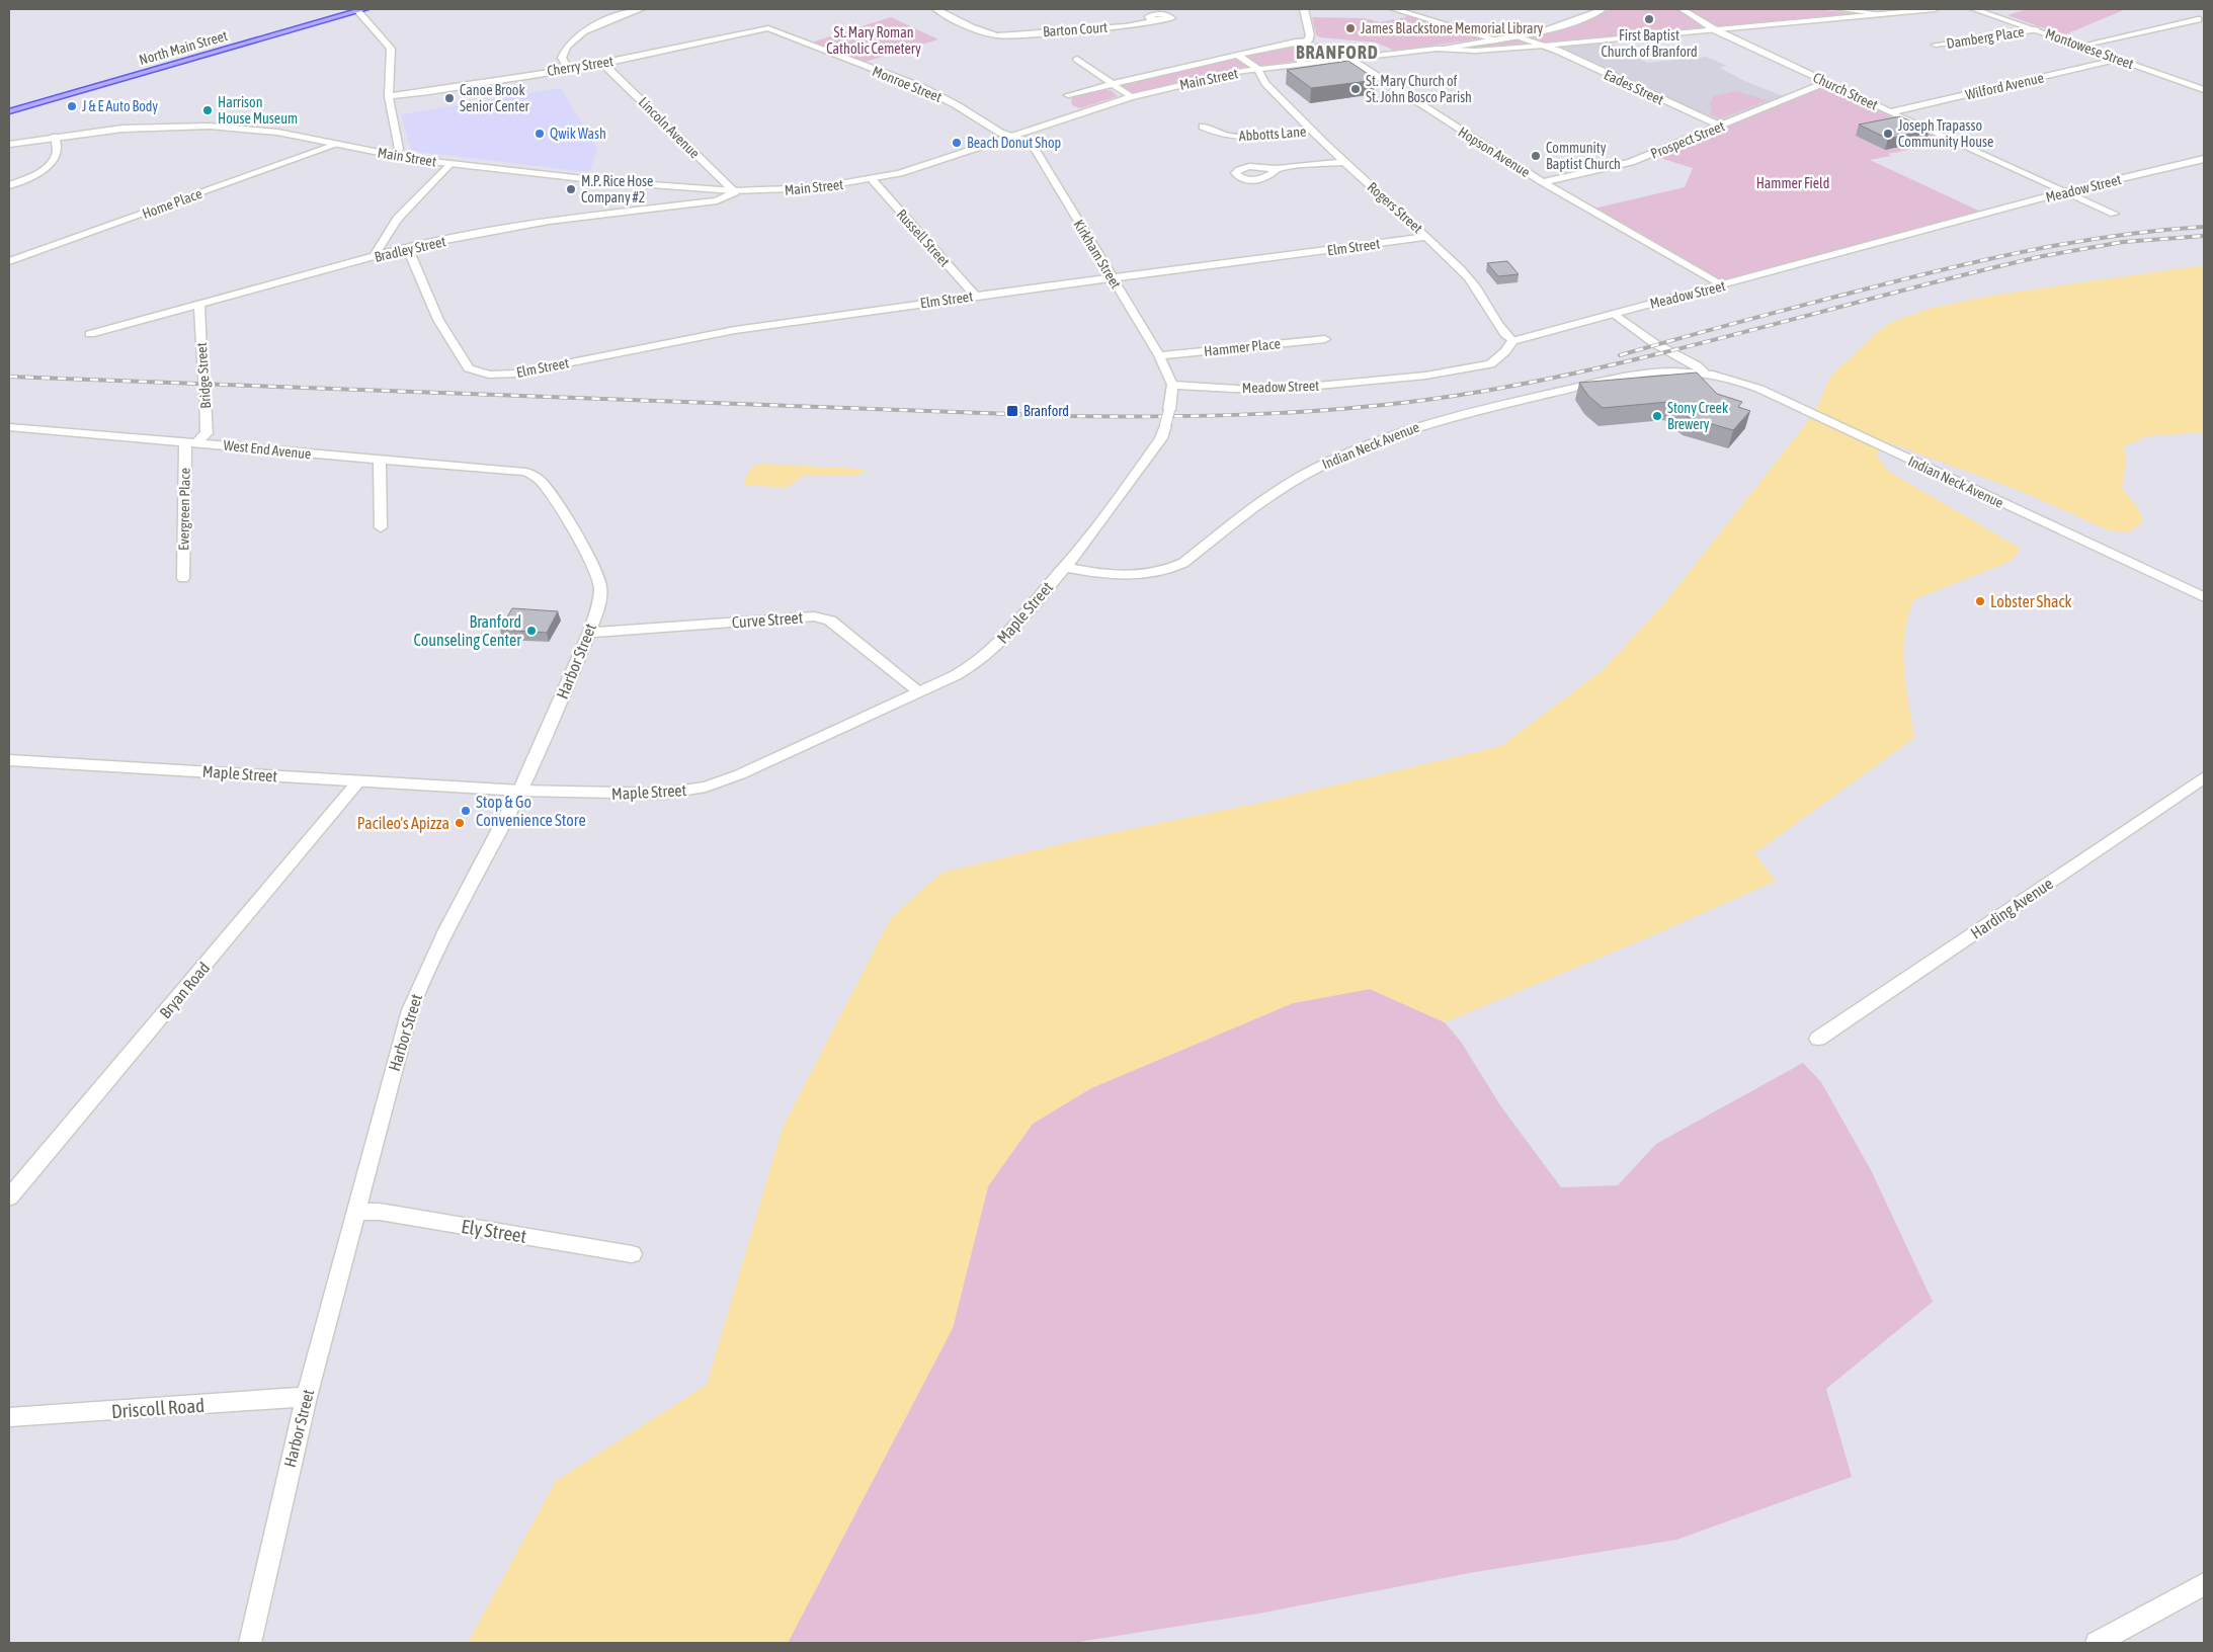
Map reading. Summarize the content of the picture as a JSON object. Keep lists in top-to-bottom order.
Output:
{
  "streets": {
    "main road": ["North Main Street"],
    "street": [
      "Barton Court",
      "Damberg Place",
      "Montowese Street",
      "Cherry Street",
      "Main Street",
      "Monroe Street",
      "Wilford Avenue",
      "Eades Street",
      "Church Street",
      "Lincoln Avenue",
      "Abbotts Lane",
      "Prospect Street",
      "Hopson Avenue",
      "Meadow Street",
      "Home Place",
      "Rogers Street",
      "Russell Street",
      "Elm Street",
      "Bradley Street",
      "Kirkham Street",
      "Hammer Place",
      "Bridge Street",
      "Indian Neck Avenue",
      "West End Avenue",
      "Evergreen Place",
      "Maple Street",
      "Curve Street",
      "Harbor Street",
      "Harding Avenue",
      "Bryan Road",
      "Ely Street",
      "Driscoll Road"
    ]
  },
  "crossings": [
    ["Damberg Place", "Montowese Street"],
    ["Montowese Street", "Wilford Avenue"],
    ["Cherry Street", "Monroe Street"],
    ["Cherry Street", "Lincoln Avenue"],
    ["Main Street", "Monroe Street"],
    ["Main Street", "Eades Street"],
    ["Main Street", "Lincoln Avenue"],
    ["Main Street", "Hopson Avenue"],
    ["Main Street", "Home Place"],
    ["Main Street", "Rogers Street"],
    ["Main Street", "Russell Street"],
    ["Main Street", "Bradley Street"],
    ["Main Street", "Kirkham Street"],
    ["Monroe Street", "Kirkham Street"],
    ["Wilford Avenue", "Church Street"],
    ["Eades Street", "Prospect Street"],
    ["Church Street", "Prospect Street"],
    ["Church Street", "Meadow Street"],
    ["Lincoln Avenue", "Bradley Street"],
    ["Abbotts Lane", "Rogers Street"],
    ["Prospect Street", "Hopson Avenue"],
    ["Hopson Avenue", "Meadow Street"],
    ["Meadow Street", "Rogers Street"],
    ["Meadow Street", "Kirkham Street"],
    ["Meadow Street", "Indian Neck Avenue"],
    ["Meadow Street", "Maple Street"],
    ["Rogers Street", "Elm Street"],
    ["Russell Street", "Elm Street"],
    ["Elm Street", "Bradley Street"],
    ["Elm Street", "Kirkham Street"],
    ["Bradley Street", "Bridge Street"],
    ["Kirkham Street", "Hammer Place"],
    ["Kirkham Street", "Maple Street"],
    ["Bridge Street", "West End Avenue"],
    ["Indian Neck Avenue", "Maple Street"],
    ["West End Avenue", "Evergreen Place"],
    ["West End Avenue", "Harbor Street"],
    ["Maple Street", "Curve Street"],
    ["Maple Street", "Harbor Street"],
    ["Maple Street", "Bryan Road"],
    ["Curve Street", "Harbor Street"],
    ["Harbor Street", "Ely Street"],
    ["Harbor Street", "Driscoll Road"]
  ],
  "districts": ["BRANFORD"],
  "parks": ["St. Mary Roman Catholic Cemetery", "Hammer Field"],
  "places": {
    "other": [
      "First Baptist Church of Branford",
      "James Blackstone Memorial Library",
      "St. Mary Church of St. John Bosco Parish",
      "Canoe Brook Senior Center",
      "J & E Auto Body",
      "Harrison House Museum",
      "Qwik Wash",
      "Joseph Trapasso Community House",
      "Beach Donut Shop",
      "Community Baptist Church",
      "M.P. Rice Hose Company #2",
      "Stony Creek Brewery",
      "Lobster Shack",
      "Branford Counseling Center",
      "Stop & Go Convenience Store",
      "Pacileo's Apizza"
    ],
    "transit": ["Branford"]
  }
}
